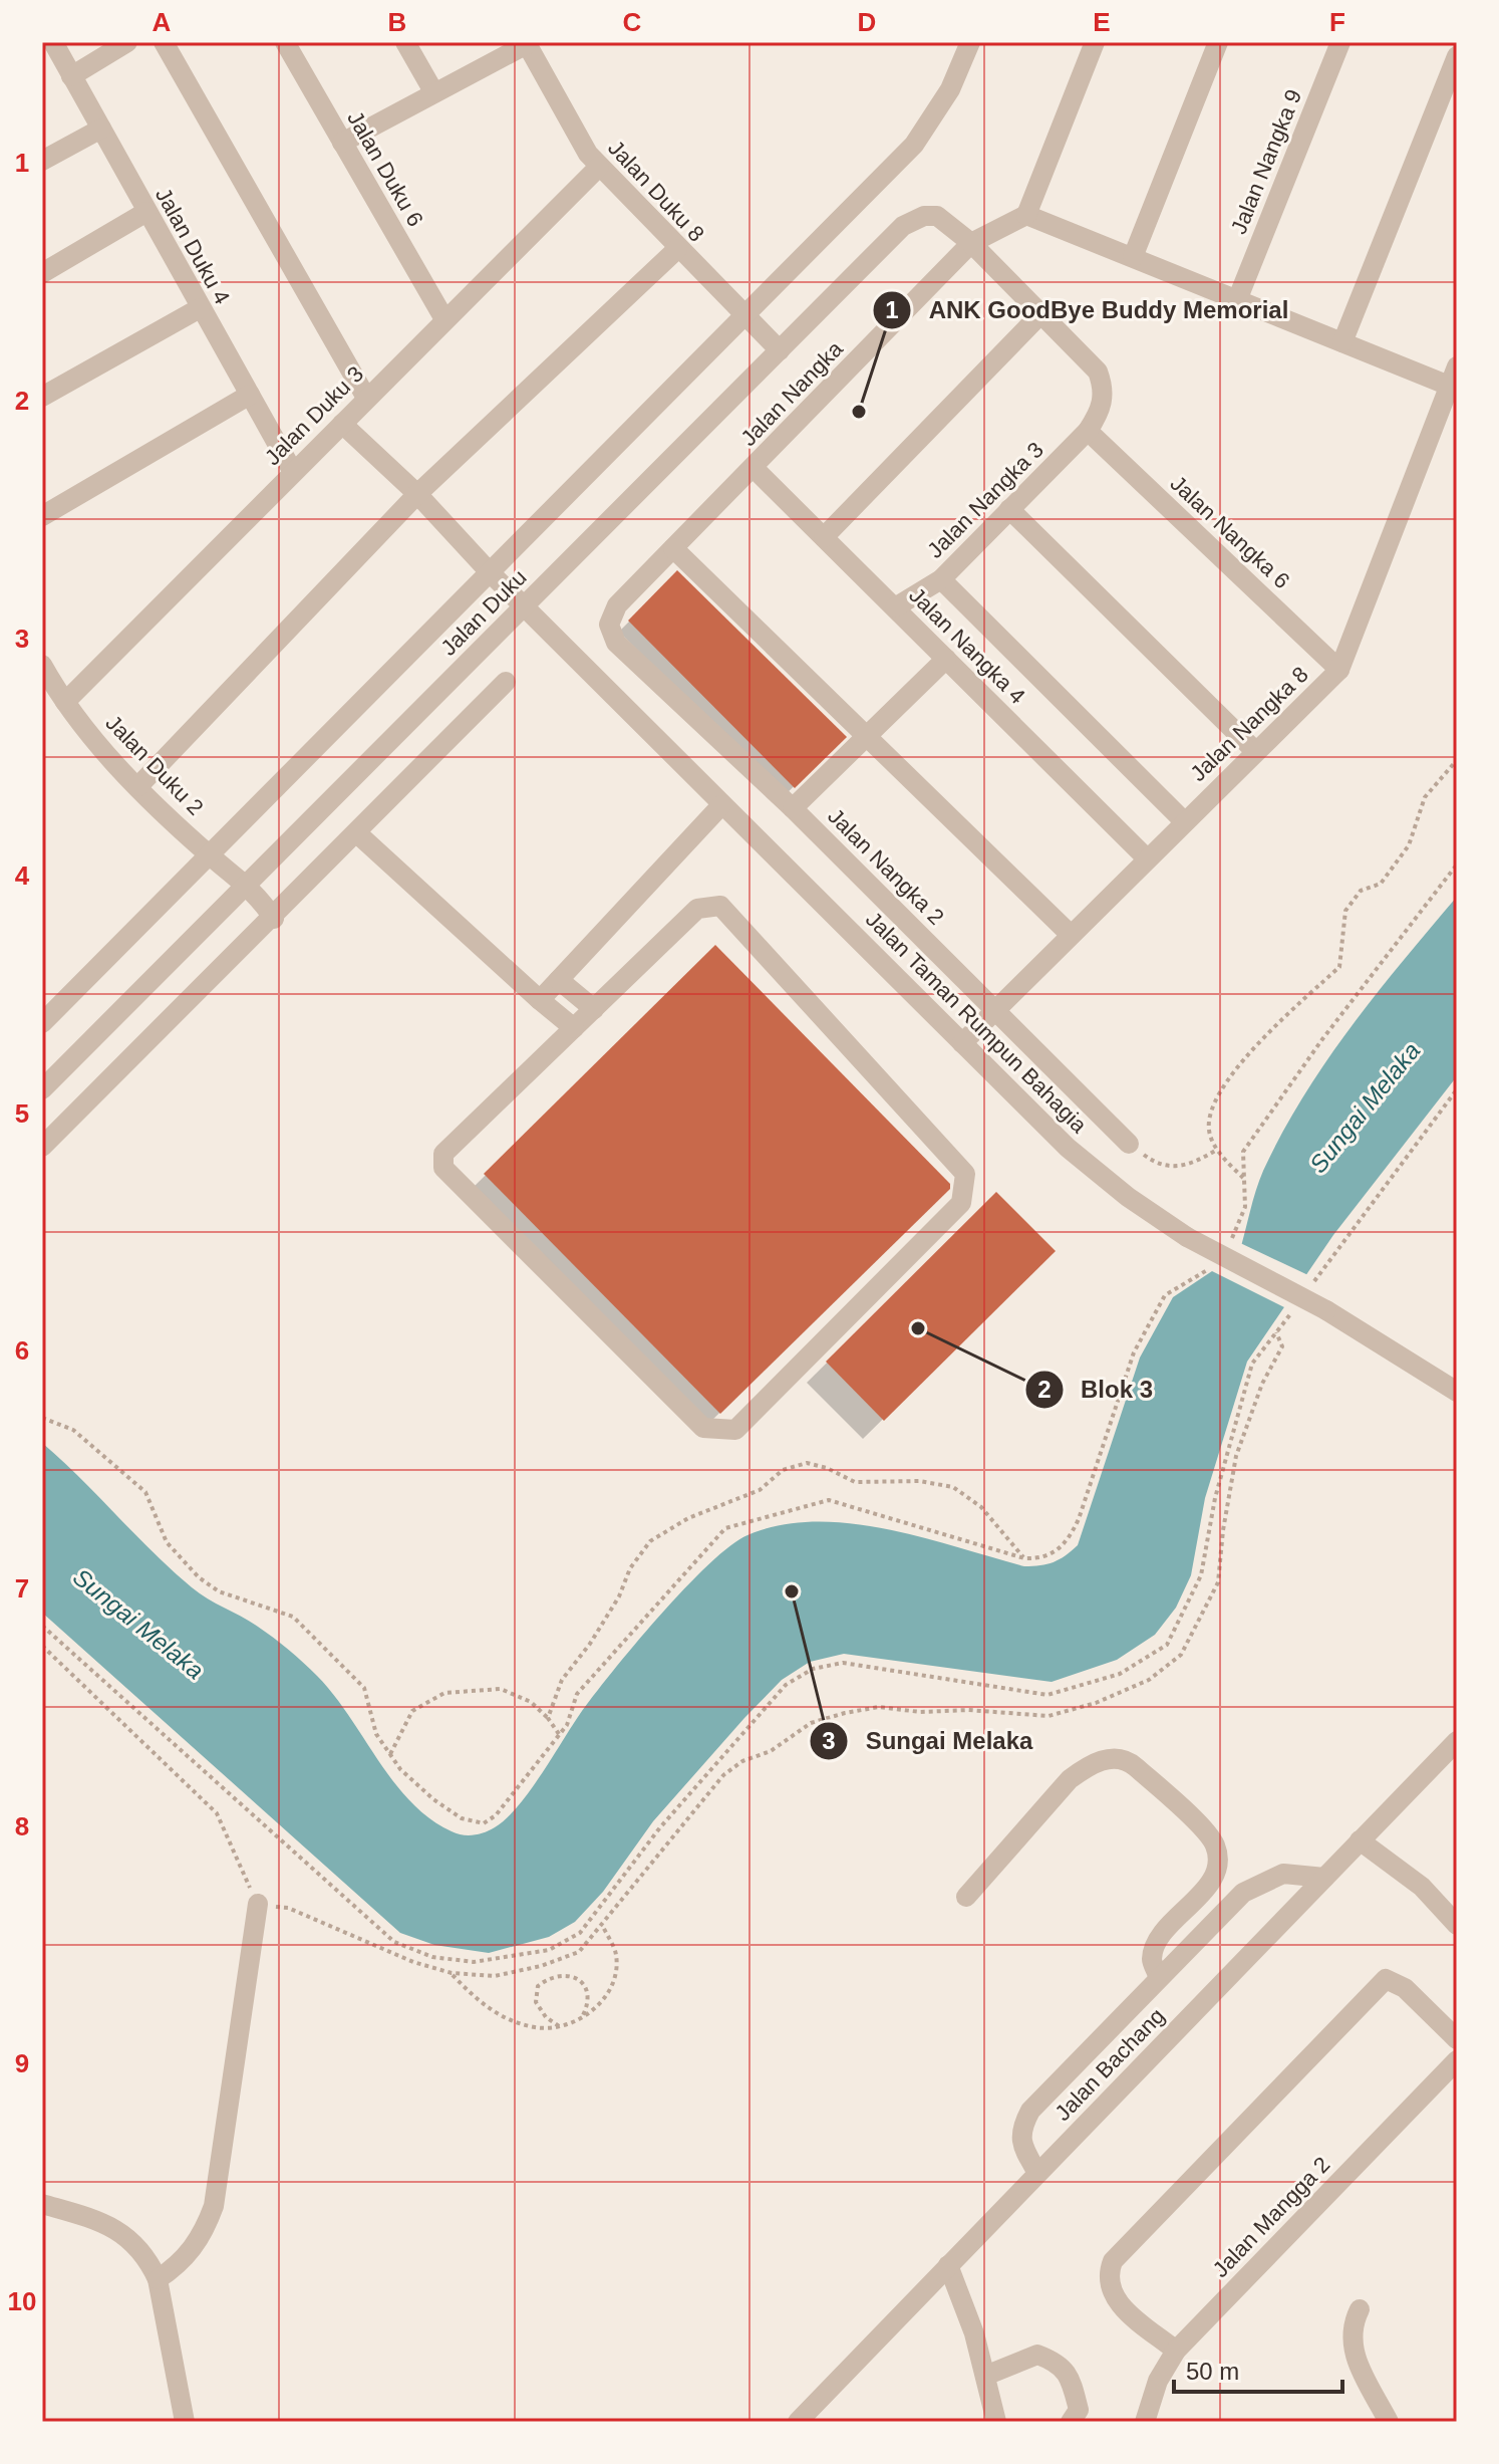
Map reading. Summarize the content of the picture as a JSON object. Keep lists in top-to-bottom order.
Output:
{
  "streets": {
    "street": [
      "Jalan Nangka 9",
      "Jalan Duku 6",
      "Jalan Duku 8",
      "Jalan Duku 4",
      "Jalan Nangka",
      "Jalan Duku 3",
      "Jalan Nangka 3",
      "Jalan Nangka 6",
      "Jalan Duku",
      "Jalan Nangka 4",
      "Jalan Nangka 8",
      "Jalan Duku 2",
      "Jalan Nangka 2",
      "Jalan Taman Rumpun Bahagia",
      "Jalan Bachang",
      "Jalan Mangga 2"
    ]
  },
  "crossings": [
    ["Jalan Duku 6", "Jalan Duku 3"],
    ["Jalan Duku 8", "Jalan Duku 3"],
    ["Jalan Duku 8", "Jalan Duku"],
    ["Jalan Duku 4", "Jalan Duku 3"],
    ["Jalan Nangka", "Jalan Duku"],
    ["Jalan Nangka", "Jalan Nangka 4"],
    ["Jalan Nangka", "Jalan Nangka 2"],
    ["Jalan Duku 3", "Jalan Duku 2"],
    ["Jalan Duku 3", "Jalan Taman Rumpun Bahagia"],
    ["Jalan Nangka 3", "Jalan Nangka 6"],
    ["Jalan Nangka 3", "Jalan Nangka 4"],
    ["Jalan Nangka 6", "Jalan Nangka 8"],
    ["Jalan Duku", "Jalan Duku 2"],
    ["Jalan Duku", "Jalan Taman Rumpun Bahagia"],
    ["Jalan Nangka 4", "Jalan Nangka 8"],
    ["Jalan Nangka 8", "Jalan Nangka 2"],
    ["Jalan Nangka 8", "Jalan Taman Rumpun Bahagia"]
  ],
  "water": ["Sungai Melaka"],
  "places": ["ANK GoodBye Buddy Memorial", "Blok 3", "Sungai Melaka"],
  "scale_bar": "50 m",
  "grid": {
    "columns": [
      "A",
      "B",
      "C",
      "D",
      "E",
      "F"
    ],
    "rows": [
      "1",
      "2",
      "3",
      "4",
      "5",
      "6",
      "7",
      "8",
      "9",
      "10"
    ]
  }
}
